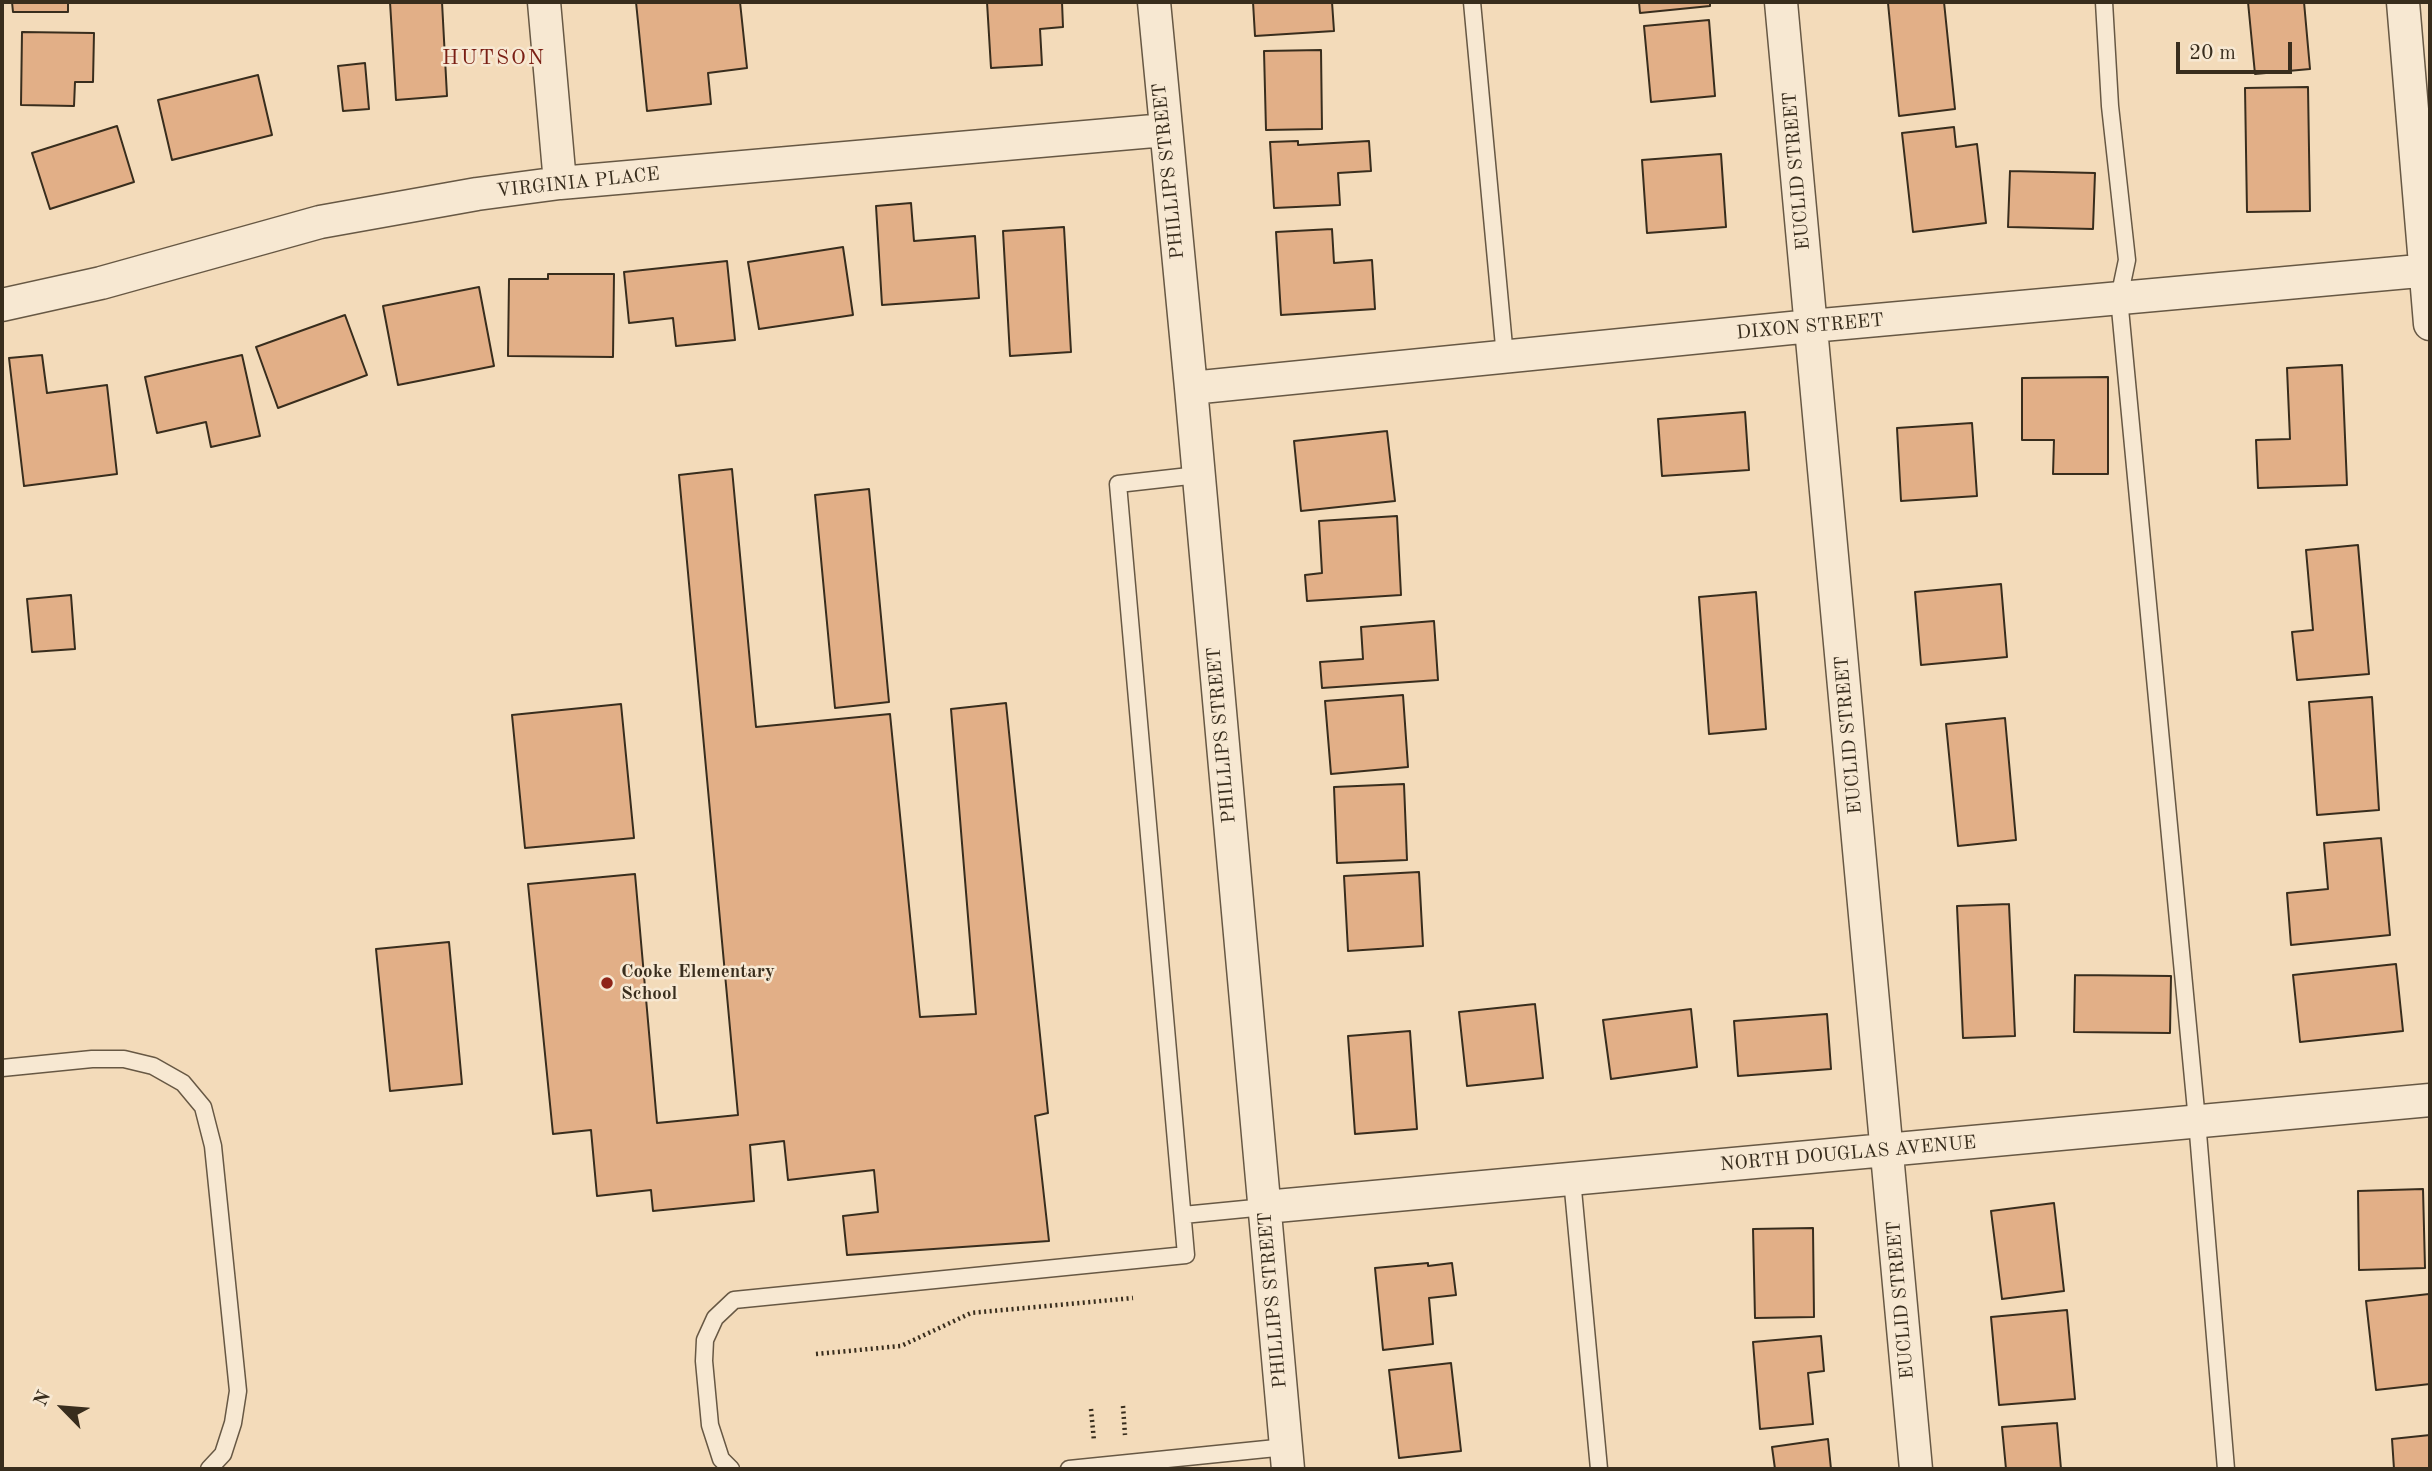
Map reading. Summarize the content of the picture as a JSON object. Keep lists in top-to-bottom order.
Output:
{
  "streets": {
    "street": [
      "PHILLIPS STREET",
      "EUCLID STREET",
      "VIRGINIA PLACE",
      "DIXON STREET",
      "NORTH DOUGLAS AVENUE"
    ]
  },
  "crossings": [
    ["PHILLIPS STREET", "VIRGINIA PLACE"],
    ["PHILLIPS STREET", "DIXON STREET"],
    ["PHILLIPS STREET", "NORTH DOUGLAS AVENUE"],
    ["EUCLID STREET", "DIXON STREET"],
    ["EUCLID STREET", "NORTH DOUGLAS AVENUE"]
  ],
  "districts": ["HUTSON"],
  "places": ["Cooke Elementary School"],
  "scale_bar": "20 m",
  "north": "top left"
}
